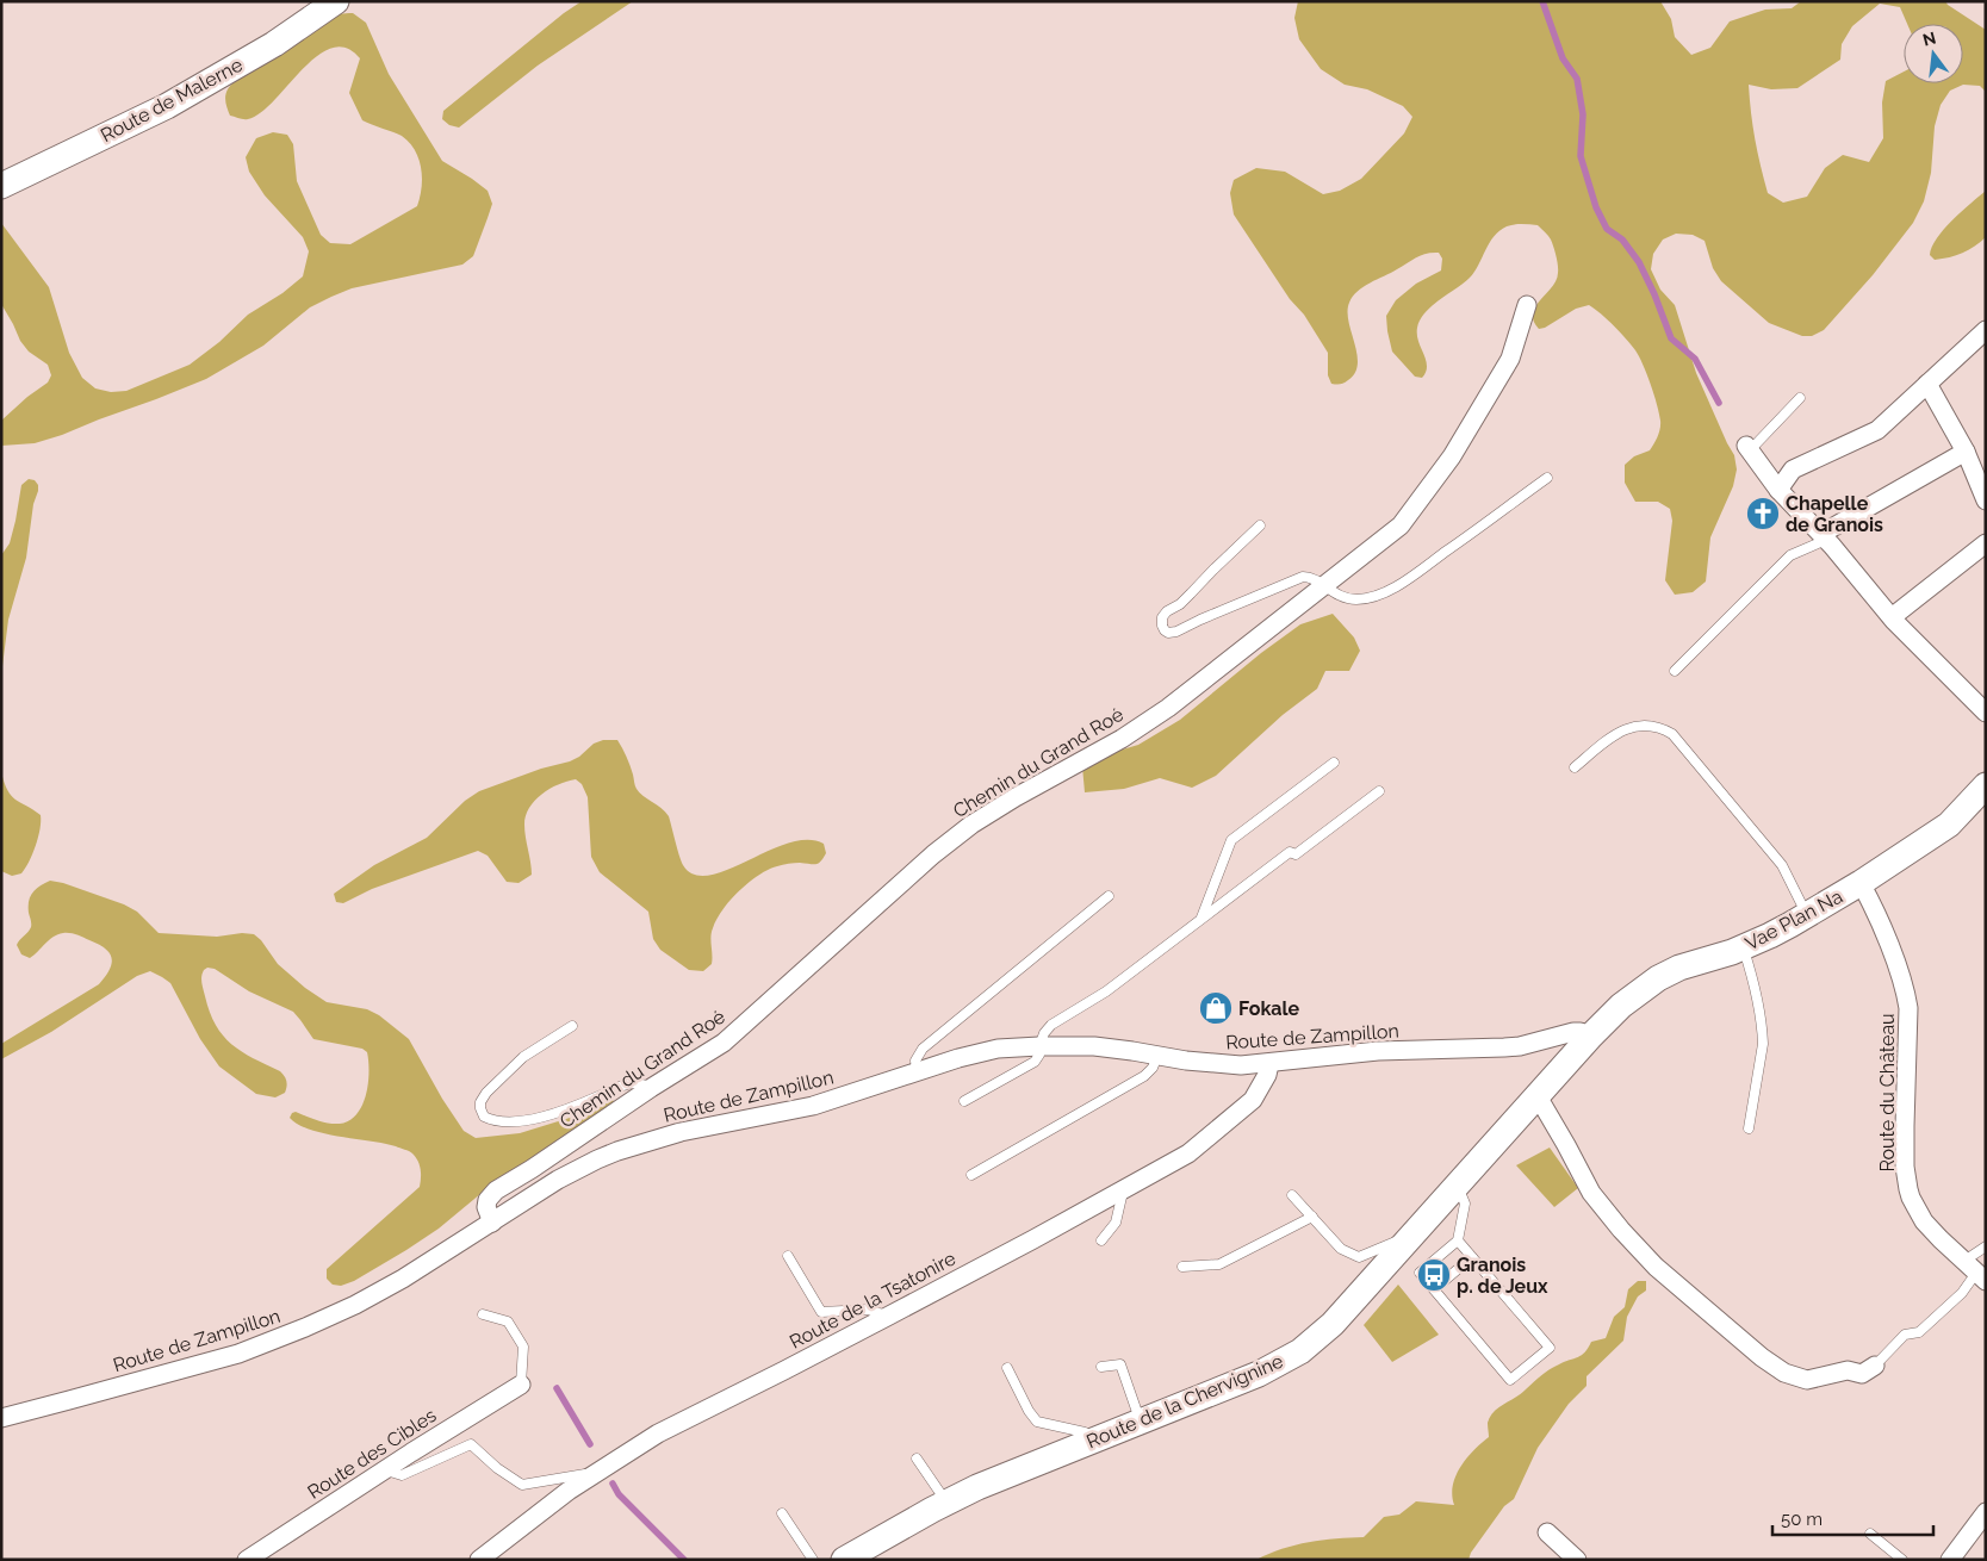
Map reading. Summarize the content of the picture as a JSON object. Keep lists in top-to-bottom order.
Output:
{
  "streets": {
    "street": [
      "Route de Malerne",
      "Chemin du Grand Roé",
      "Vae Plan Na",
      "Route de Zampillon",
      "Route du Château",
      "Route de la Tsatonire",
      "Route de la Chervignine",
      "Route des Cibles"
    ]
  },
  "crossings": [
    ["Chemin du Grand Roé", "Route de Zampillon"],
    ["Vae Plan Na", "Route de Zampillon"],
    ["Vae Plan Na", "Route du Château"],
    ["Vae Plan Na", "Route de la Chervignine"],
    ["Route de Zampillon", "Route de la Tsatonire"],
    ["Route de Zampillon", "Route de la Chervignine"]
  ],
  "places": {
    "church": ["Chapelle de Granois"],
    "shop": ["Fokale"],
    "bus stop": ["Granois p. de Jeux"]
  },
  "scale_bar": "50 m",
  "north": "top"
}
